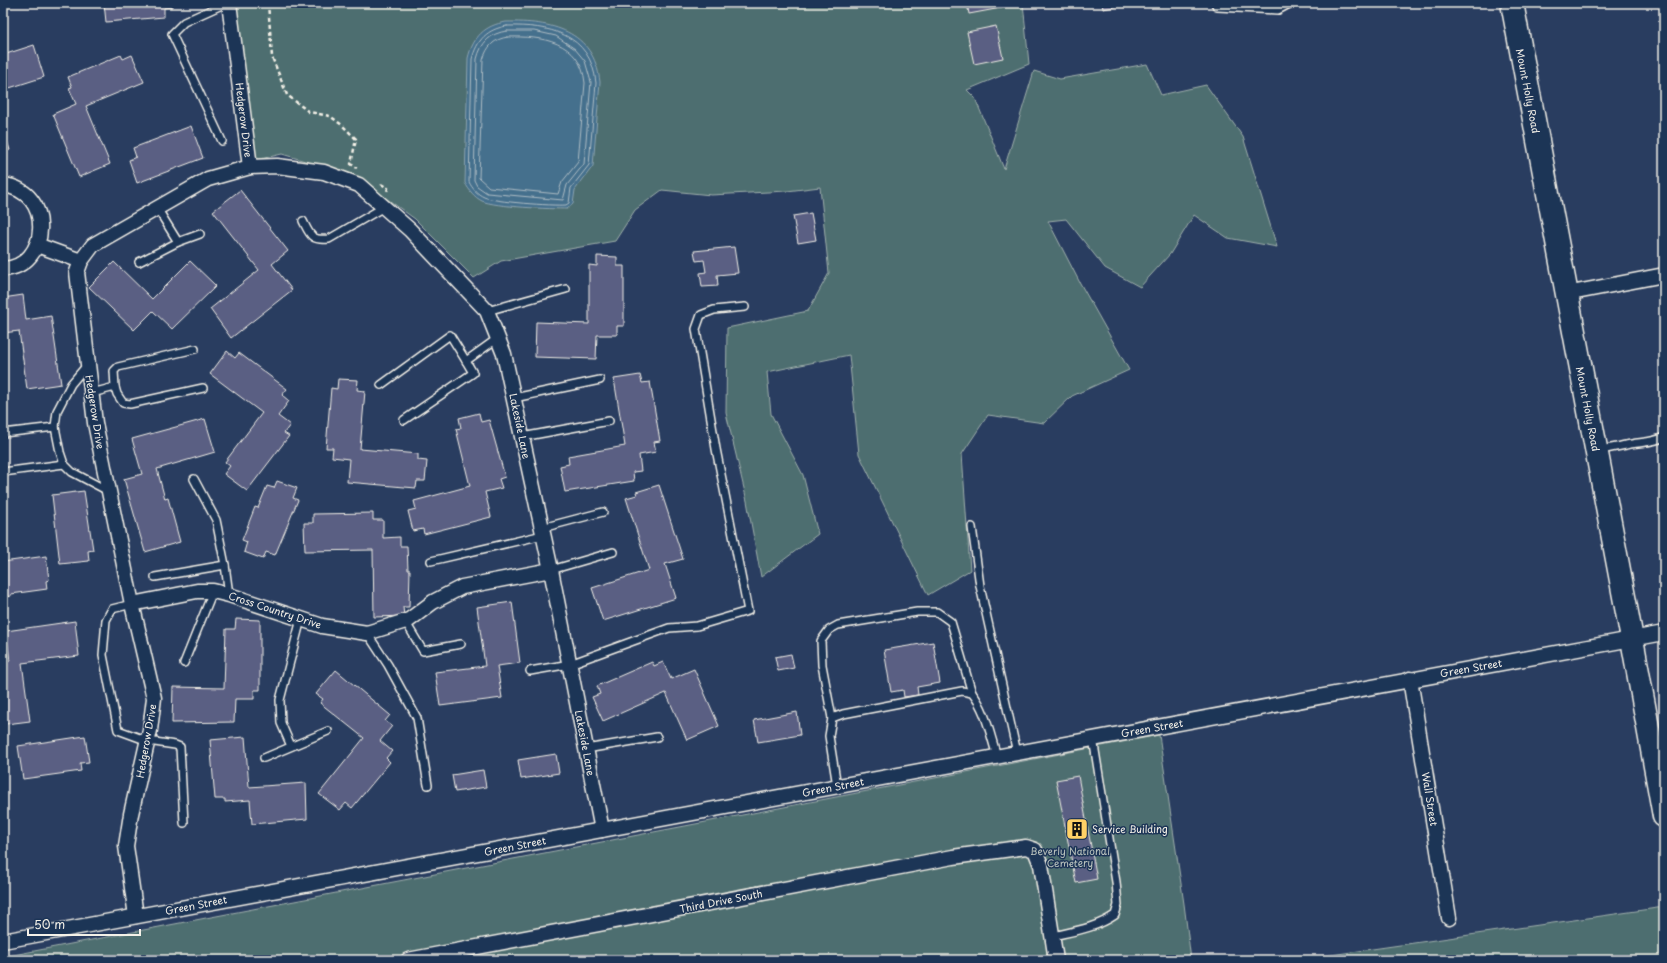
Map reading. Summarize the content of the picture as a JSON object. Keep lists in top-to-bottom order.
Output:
{
  "streets": {
    "main road": ["Mount Holly Road"],
    "street": [
      "Hedgerow Drive",
      "Lakeside Lane",
      "Cross Country Drive",
      "Green Street",
      "Wall Street",
      "Third Drive South"
    ]
  },
  "crossings": [
    ["Mount Holly Road", "Green Street"],
    ["Hedgerow Drive", "Lakeside Lane"],
    ["Hedgerow Drive", "Cross Country Drive"],
    ["Hedgerow Drive", "Green Street"],
    ["Lakeside Lane", "Cross Country Drive"],
    ["Lakeside Lane", "Green Street"],
    ["Green Street", "Wall Street"]
  ],
  "parks": ["Beverly National Cemetery"],
  "places": {
    "building": ["Service Building"]
  },
  "scale_bar": "50 m"
}
